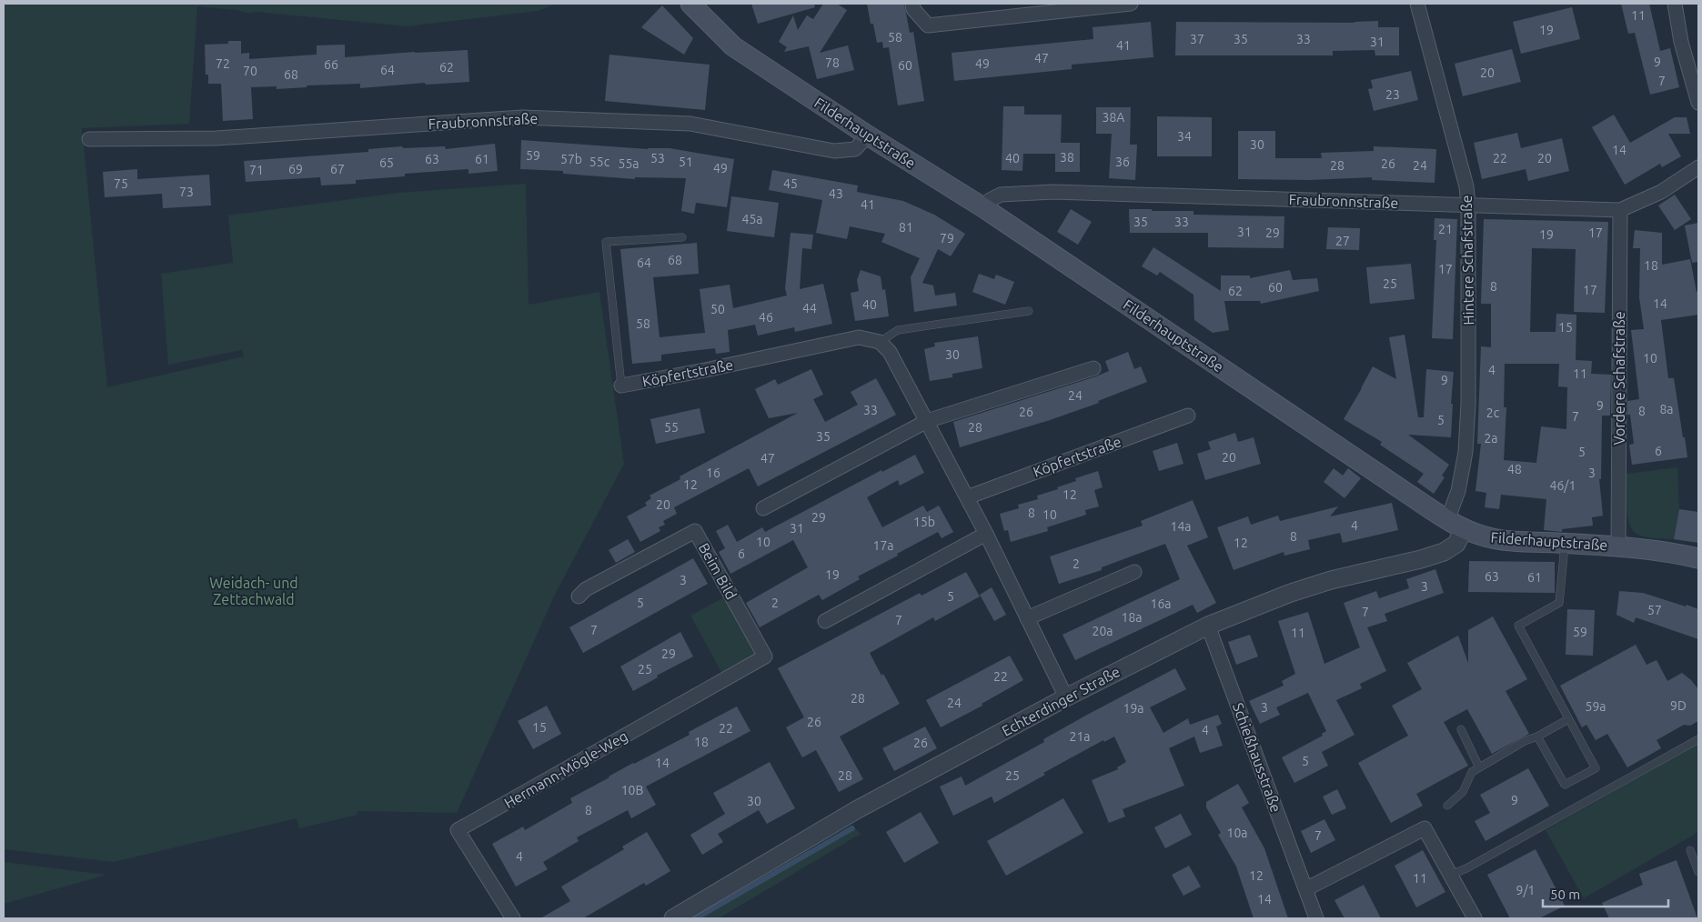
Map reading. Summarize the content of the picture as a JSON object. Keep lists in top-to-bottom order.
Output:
{
  "streets": {
    "main road": ["Filderhauptstraße"],
    "street": [
      "Fraubronnstraße",
      "Hintere Schafstraße",
      "Köpfertstraße",
      "Vordere Schafstraße",
      "Beim Bild",
      "Echterdinger Straße",
      "Schießhausstraße",
      "Hermann-Mögle-Weg"
    ]
  },
  "crossings": [
    ["Fraubronnstraße", "Filderhauptstraße"],
    ["Fraubronnstraße", "Hintere Schafstraße"],
    ["Fraubronnstraße", "Vordere Schafstraße"],
    ["Filderhauptstraße", "Hintere Schafstraße"],
    ["Filderhauptstraße", "Vordere Schafstraße"],
    ["Filderhauptstraße", "Echterdinger Straße"],
    ["Beim Bild", "Hermann-Mögle-Weg"],
    ["Echterdinger Straße", "Schießhausstraße"]
  ],
  "parks": ["Weidach- und Zettachwald"],
  "house_numbers": [
    "11",
    "19",
    "58",
    "37",
    "35",
    "33",
    "31",
    "41",
    "47",
    "9",
    "78",
    "72",
    "49",
    "66",
    "60",
    "62",
    "64",
    "70",
    "20",
    "68",
    "7",
    "23",
    "38A",
    "34",
    "30",
    "14",
    "59",
    "38",
    "53",
    "40",
    "22",
    "20",
    "63",
    "61",
    "57b",
    "55c",
    "51",
    "36",
    "65",
    "55a",
    "26",
    "28",
    "24",
    "49",
    "69",
    "67",
    "71",
    "75",
    "45",
    "73",
    "43",
    "41",
    "45a",
    "35",
    "33",
    "81",
    "21",
    "31",
    "29",
    "17",
    "19",
    "79",
    "27",
    "68",
    "64",
    "18",
    "17",
    "25",
    "8",
    "60",
    "17",
    "62",
    "14",
    "40",
    "44",
    "50",
    "46",
    "58",
    "15",
    "30",
    "10",
    "4",
    "11",
    "9",
    "24",
    "9",
    "8a",
    "33",
    "8",
    "26",
    "2c",
    "7",
    "5",
    "55",
    "28",
    "35",
    "2a",
    "6",
    "5",
    "20",
    "47",
    "48",
    "16",
    "3",
    "12",
    "46/1",
    "12",
    "20",
    "8",
    "10",
    "29",
    "15b",
    "4",
    "14a",
    "31",
    "8",
    "10",
    "12",
    "17a",
    "6",
    "2",
    "19",
    "63",
    "61",
    "3",
    "3",
    "5",
    "5",
    "2",
    "16a",
    "57",
    "7",
    "18a",
    "7",
    "7",
    "20a",
    "59",
    "11",
    "29",
    "25",
    "22",
    "28",
    "24",
    "9D",
    "59a",
    "3",
    "19a",
    "26",
    "15",
    "22",
    "4",
    "21a",
    "18",
    "26",
    "5",
    "14",
    "28",
    "25",
    "10B",
    "9",
    "30",
    "8",
    "10a",
    "7",
    "4",
    "12",
    "11",
    "9/1",
    "14"
  ],
  "scale_bar": "50 m"
}
